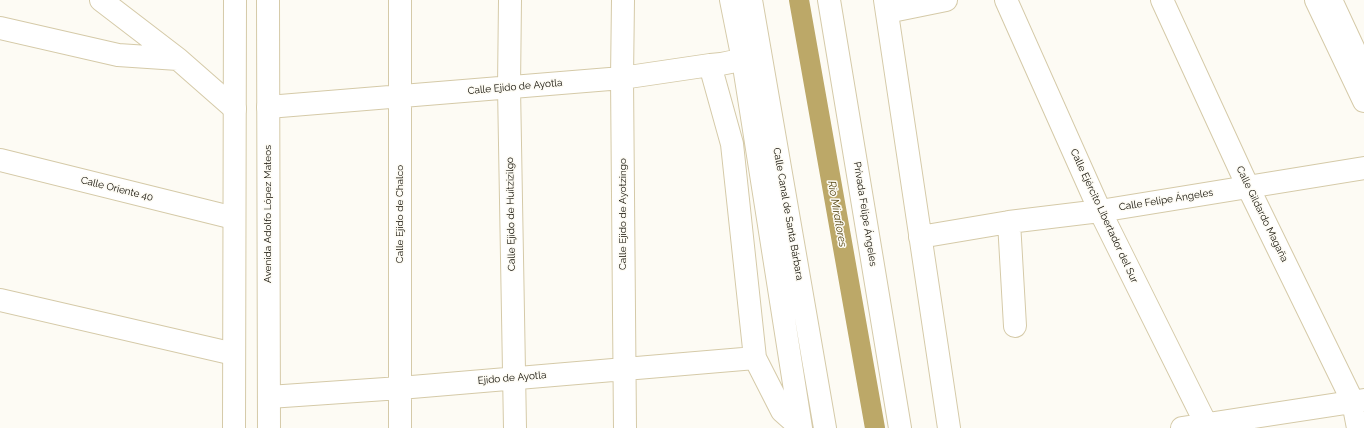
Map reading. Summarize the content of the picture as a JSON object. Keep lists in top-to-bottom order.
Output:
{
  "streets": {
    "main road": [
      "Calle Ejido de Ayotla",
      "Calle Oriente 40",
      "Calle Felipe Ángeles",
      "Avenida Adolfo López Mateos",
      "Calle Ejido de Chalco",
      "Calle Ejido de Huitzizilgo",
      "Calle Ejido de Ayotzingo",
      "Calle Canal de Santa Bárbara",
      "Privada Felipe Ángeles",
      "Calle Gildardo Magaña",
      "Calle Ejército Libertador del Sur",
      "Ejido de Ayotla"
    ]
  },
  "crossings": [
    ["Calle Ejido de Ayotla", "Avenida Adolfo López Mateos"],
    ["Calle Ejido de Ayotla", "Calle Ejido de Chalco"],
    ["Calle Ejido de Ayotla", "Calle Ejido de Huitzizilgo"],
    ["Calle Ejido de Ayotla", "Calle Ejido de Ayotzingo"],
    ["Calle Ejido de Ayotla", "Calle Canal de Santa Bárbara"],
    ["Calle Felipe Ángeles", "Calle Gildardo Magaña"],
    ["Calle Felipe Ángeles", "Calle Ejército Libertador del Sur"],
    ["Avenida Adolfo López Mateos", "Ejido de Ayotla"],
    ["Calle Ejido de Chalco", "Ejido de Ayotla"],
    ["Calle Ejido de Huitzizilgo", "Ejido de Ayotla"],
    ["Calle Ejido de Ayotzingo", "Ejido de Ayotla"]
  ],
  "water": ["Rio Miraflores"]
}
